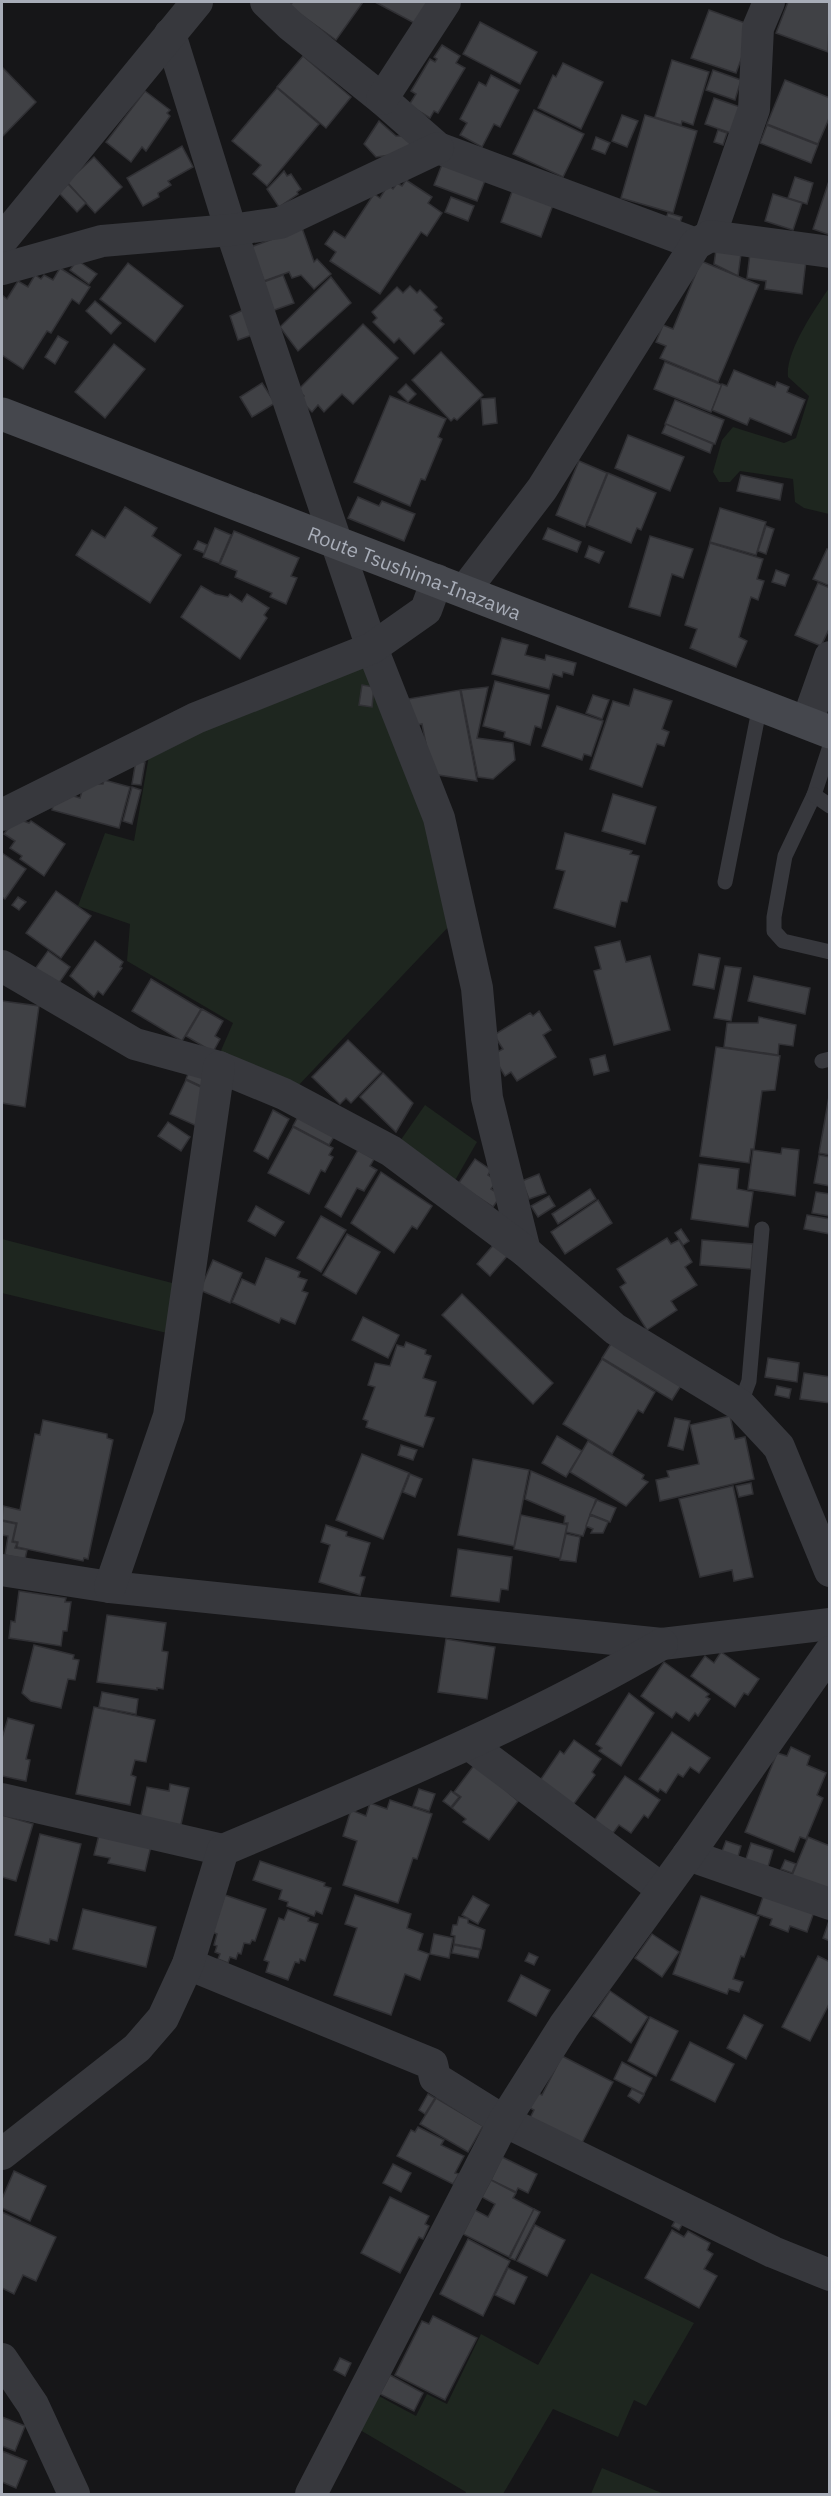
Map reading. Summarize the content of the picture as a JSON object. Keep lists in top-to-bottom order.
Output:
{
  "streets": {
    "main road": ["Route Tsushima-Inazawa"]
  }
}
